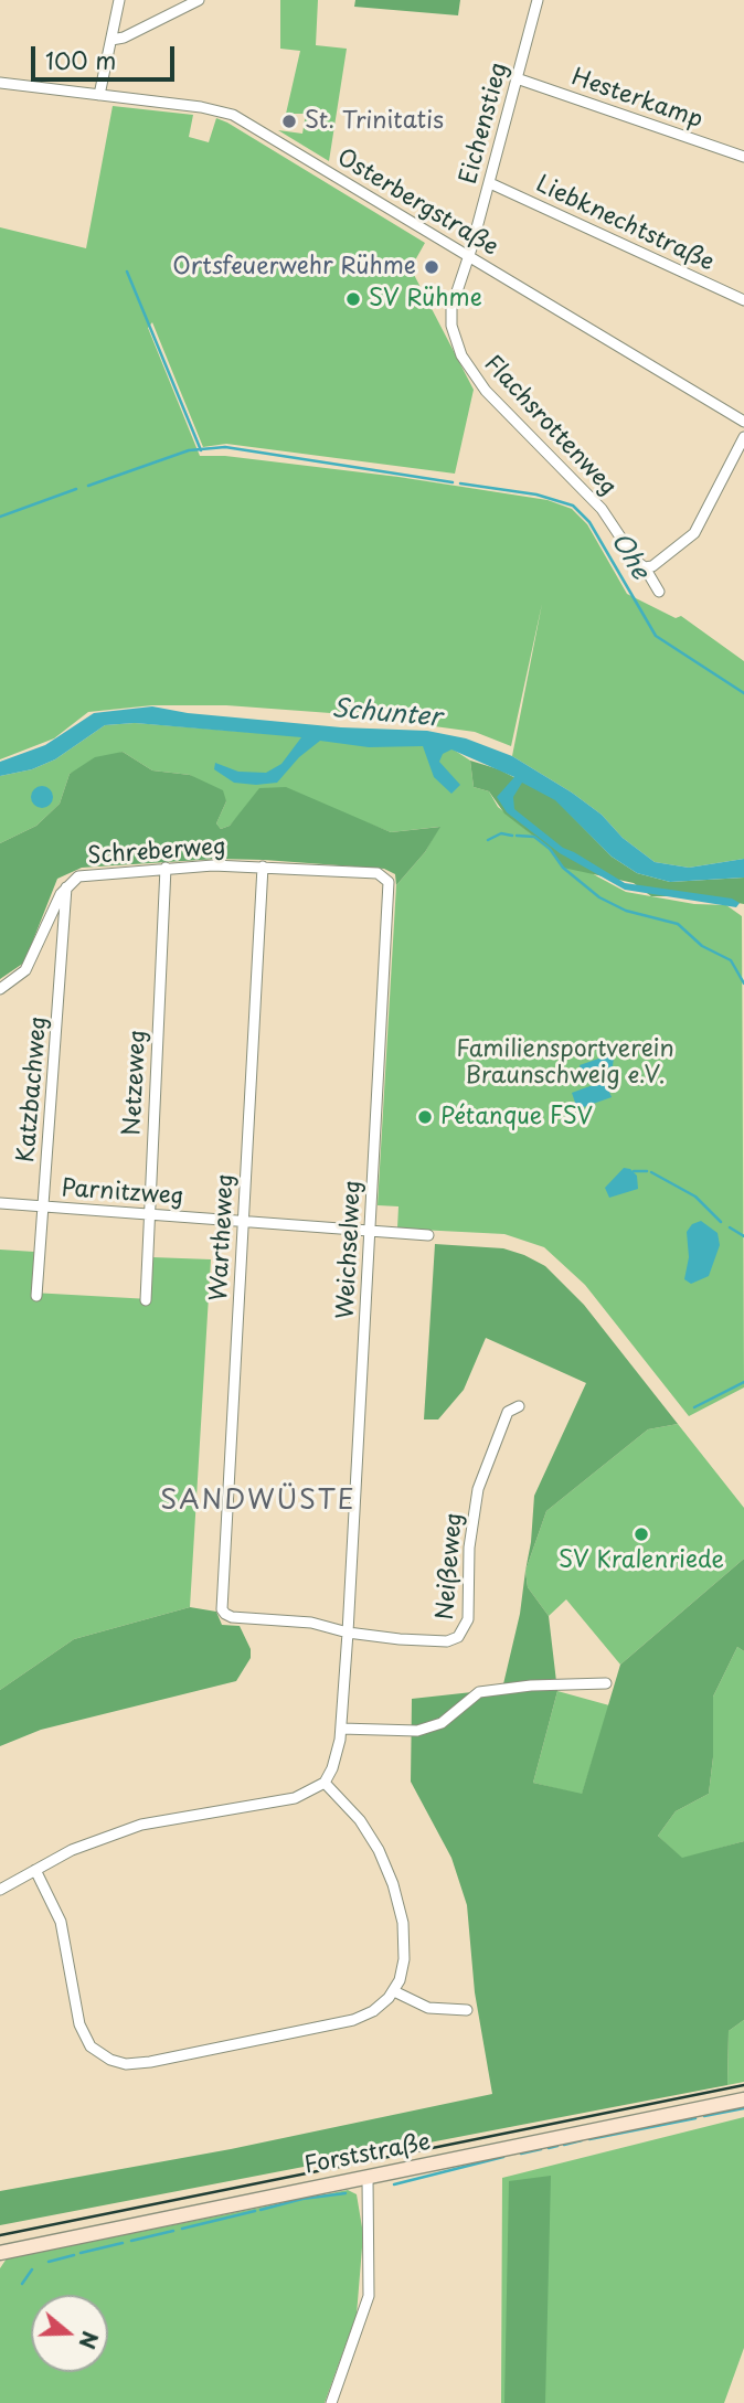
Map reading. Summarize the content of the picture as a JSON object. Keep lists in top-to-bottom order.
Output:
{
  "streets": {
    "main road": ["Forststraße"],
    "street": [
      "Hesterkamp",
      "Eichenstieg",
      "Osterbergstraße",
      "Liebknechtstraße",
      "Flachsrottenweg",
      "Schreberweg",
      "Netzeweg",
      "Katzbachweg",
      "Parnitzweg",
      "Wartheweg",
      "Weichselweg",
      "Neißeweg"
    ]
  },
  "crossings": [
    ["Hesterkamp", "Eichenstieg"],
    ["Eichenstieg", "Osterbergstraße"],
    ["Eichenstieg", "Liebknechtstraße"],
    ["Eichenstieg", "Flachsrottenweg"],
    ["Osterbergstraße", "Flachsrottenweg"],
    ["Schreberweg", "Netzeweg"],
    ["Schreberweg", "Katzbachweg"],
    ["Schreberweg", "Wartheweg"],
    ["Schreberweg", "Weichselweg"],
    ["Netzeweg", "Parnitzweg"],
    ["Katzbachweg", "Parnitzweg"],
    ["Parnitzweg", "Wartheweg"],
    ["Parnitzweg", "Weichselweg"],
    ["Wartheweg", "Neißeweg"],
    ["Weichselweg", "Neißeweg"]
  ],
  "districts": ["SANDWÜSTE"],
  "water": ["Ohe", "Schunter"],
  "parks": ["Familiensportverein Braunschweig e.V."],
  "places": [
    "St. Trinitatis",
    "Ortsfeuerwehr Rühme",
    "SV Rühme",
    "Pétanque FSV",
    "SV Kralenriede"
  ],
  "scale_bar": "100 m",
  "north": "right"
}
